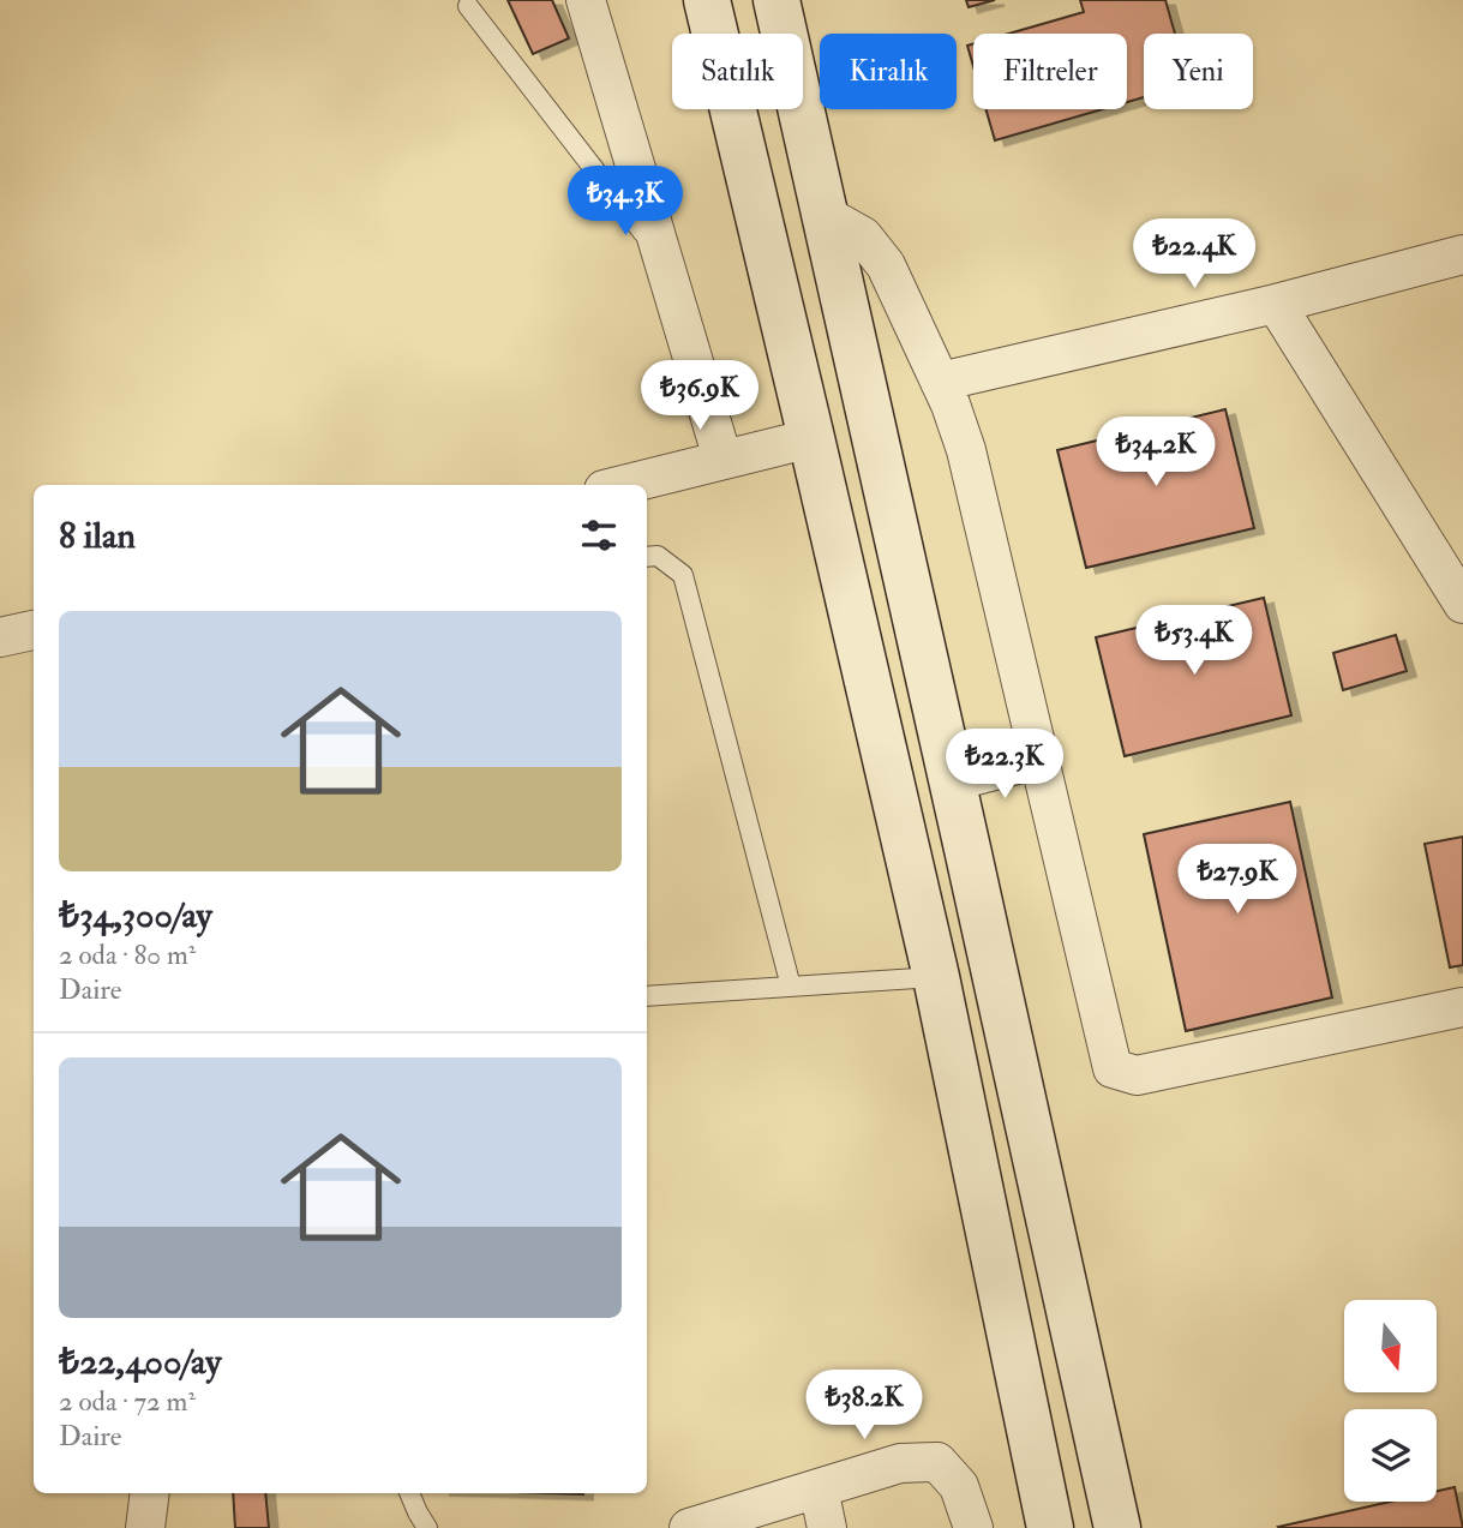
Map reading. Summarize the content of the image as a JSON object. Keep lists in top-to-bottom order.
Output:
{
  "north": "bottom",
  "page": {
    "chip": [
      "Satılık",
      "Kiralık",
      "Filtreler",
      "Yeni"
    ],
    "price": [
      "₺34.3K",
      "₺22.4K",
      "₺36.9K",
      "₺34.2K",
      "₺53.4K",
      "₺22.3K",
      "₺27.9K",
      "₺38.2K"
    ],
    "heading": "8 ilan",
    "list": [
      {
        "name": "₺34,300/ay",
        "note": "2 oda · 80 m² · Daire"
      },
      {
        "name": "₺22,400/ay",
        "note": "2 oda · 72 m² · Daire"
      }
    ]
  }
}
